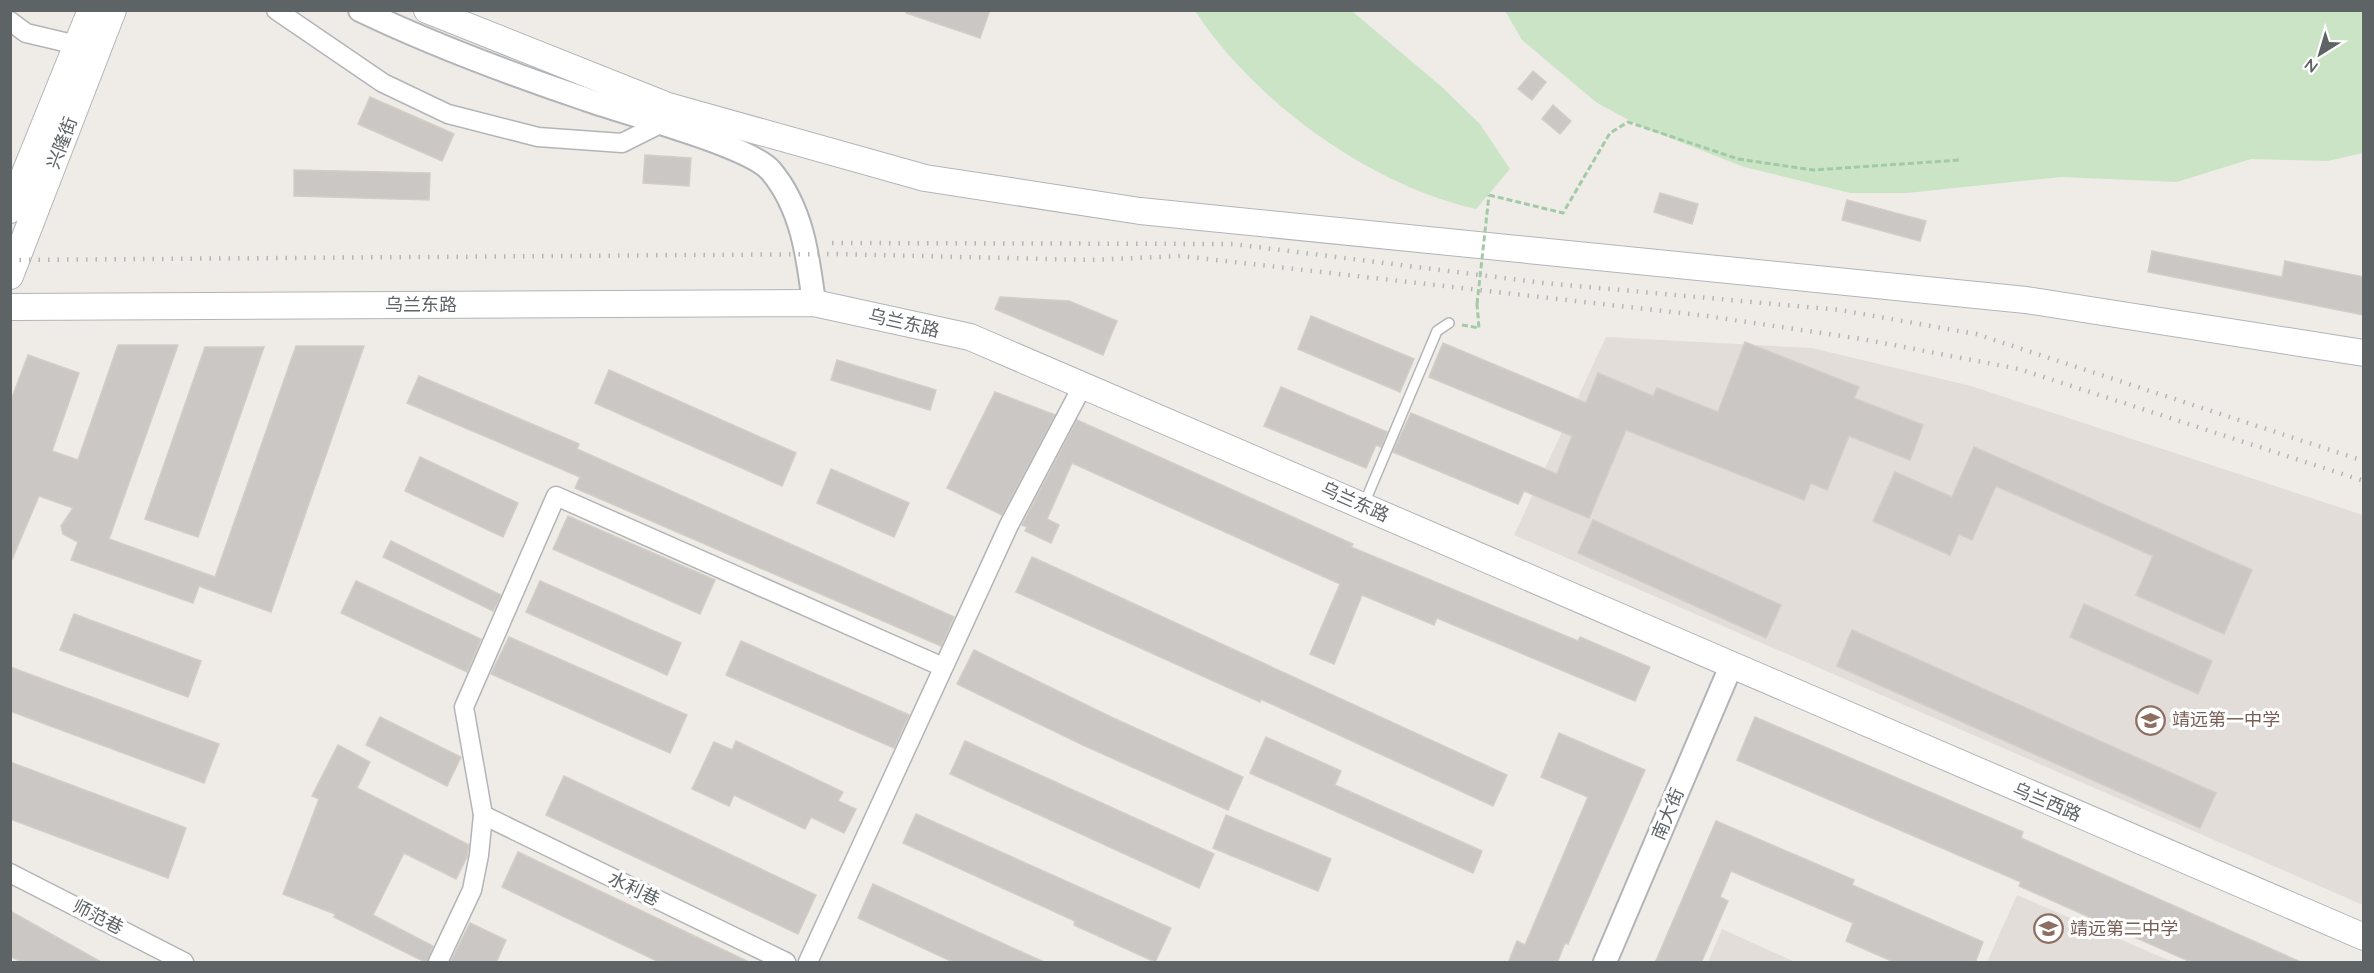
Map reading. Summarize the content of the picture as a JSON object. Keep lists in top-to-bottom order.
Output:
{
  "streets": {
    "main road": ["兴隆街", "乌兰东路", "乌兰西路"],
    "street": ["南大街", "水利巷", "师范巷"]
  },
  "crossings": [
    ["乌兰东路", "乌兰西路"],
    ["乌兰东路", "南大街"],
    ["乌兰西路", "南大街"]
  ],
  "places": {
    "school or university": ["靖远第一中学", "靖远第二中学"]
  },
  "north": "bottom left"
}
